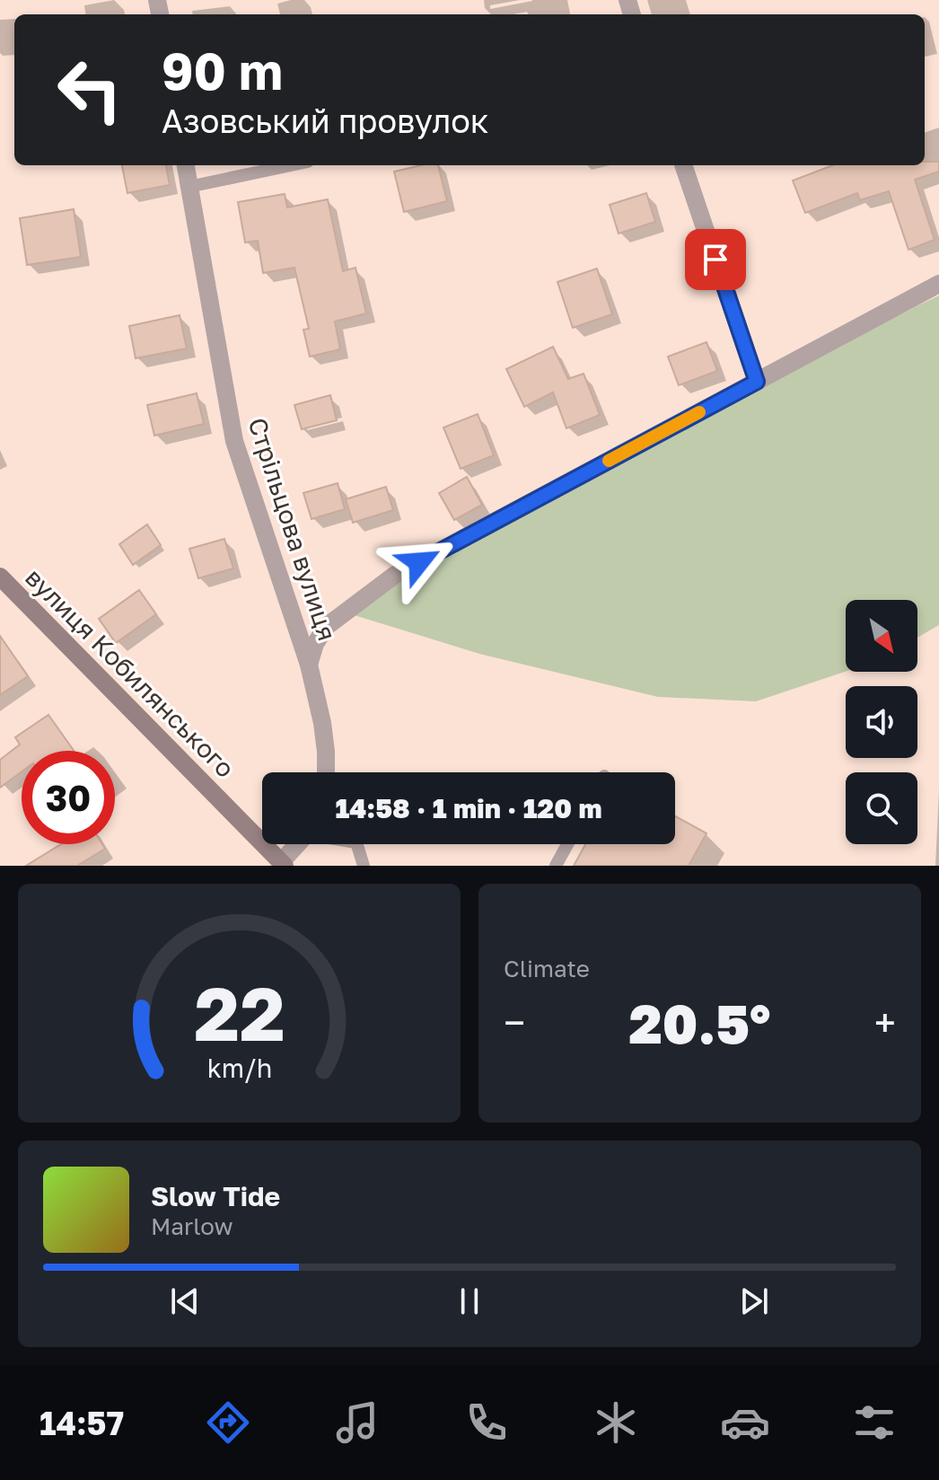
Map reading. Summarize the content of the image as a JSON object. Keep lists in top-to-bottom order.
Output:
{
  "streets": {
    "main road": ["вулиця Кобилянського"],
    "street": ["Стрільцова вулиця"]
  },
  "north": "bottom right",
  "page": {
    "turn": ["90 m", "Азовський провулок"],
    "limit": "30",
    "trip": "14:58 · 1 min · 120 m",
    "tile": "Climate",
    "heat": ["−", "20.5°", "+"],
    "song": ["Slow Tide", "Marlow"],
    "tabs": "14:57",
    "gauge": ["22", "km/h"]
  }
}
